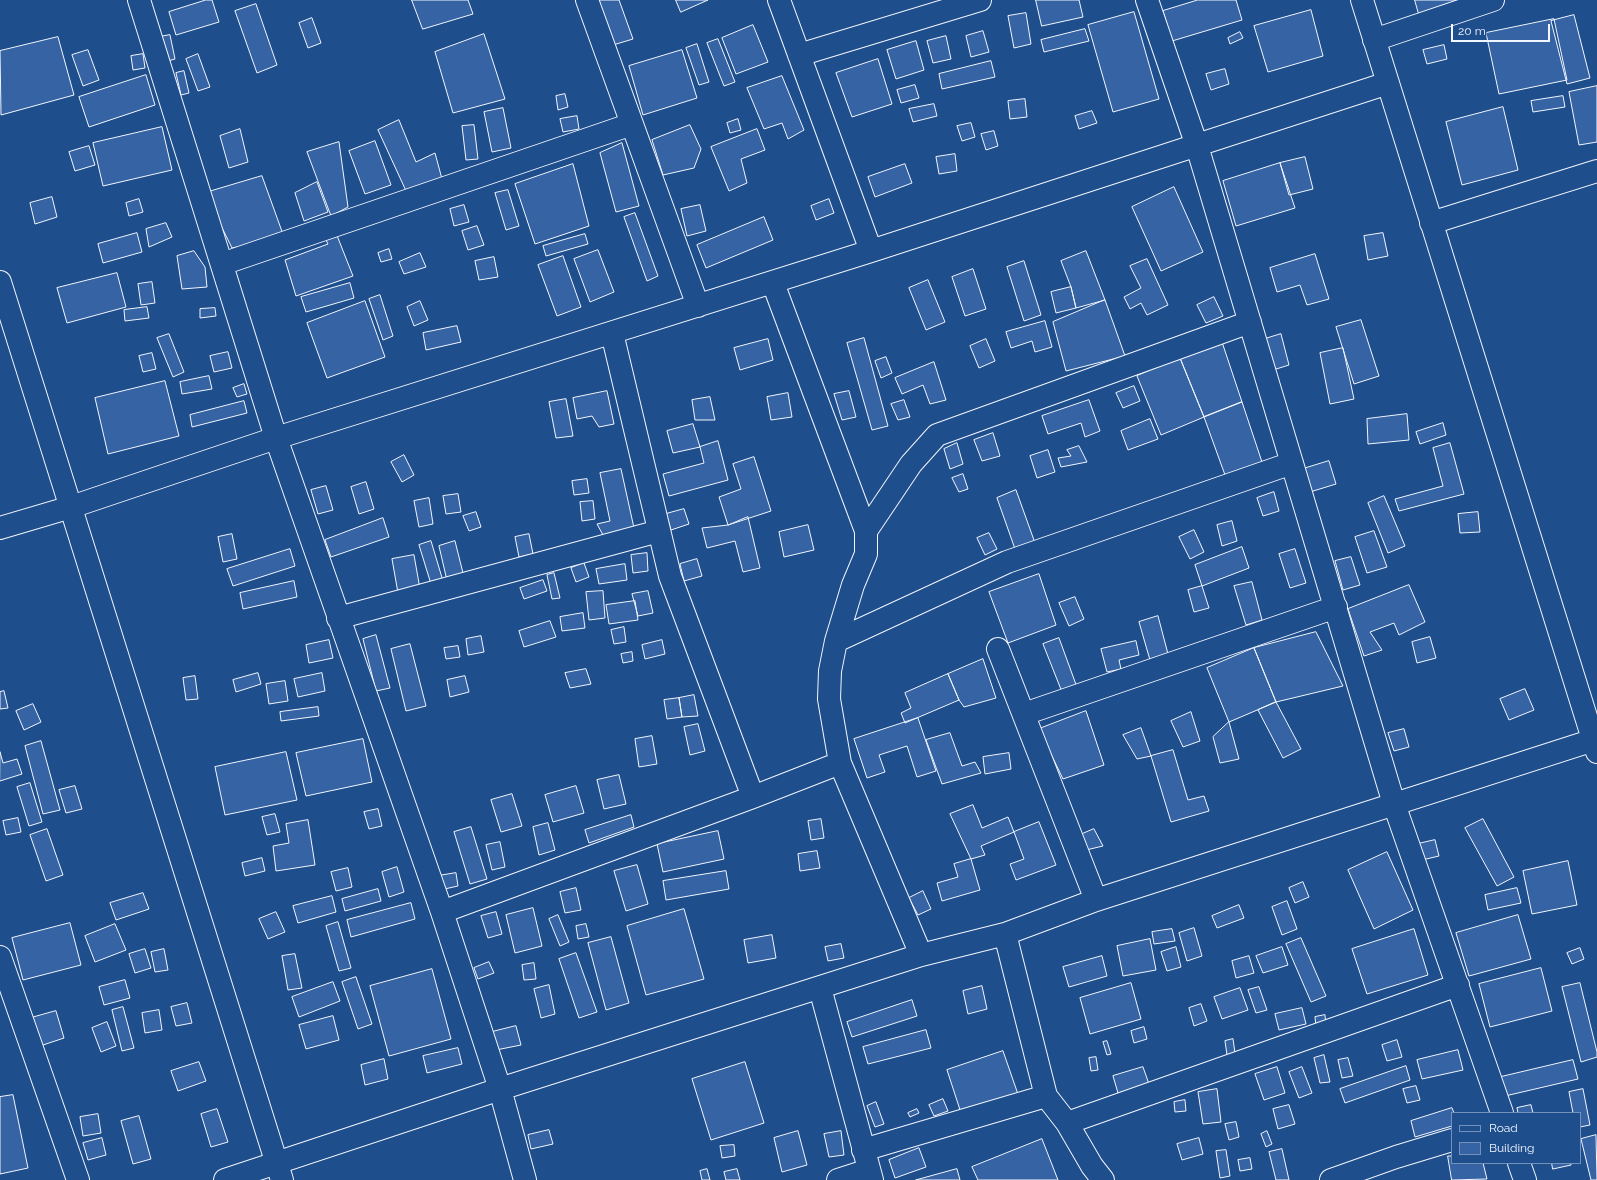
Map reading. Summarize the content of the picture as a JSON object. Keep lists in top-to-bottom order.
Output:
{
  "legend": ["Road", "Building"],
  "scale_bar": "20 m"
}
